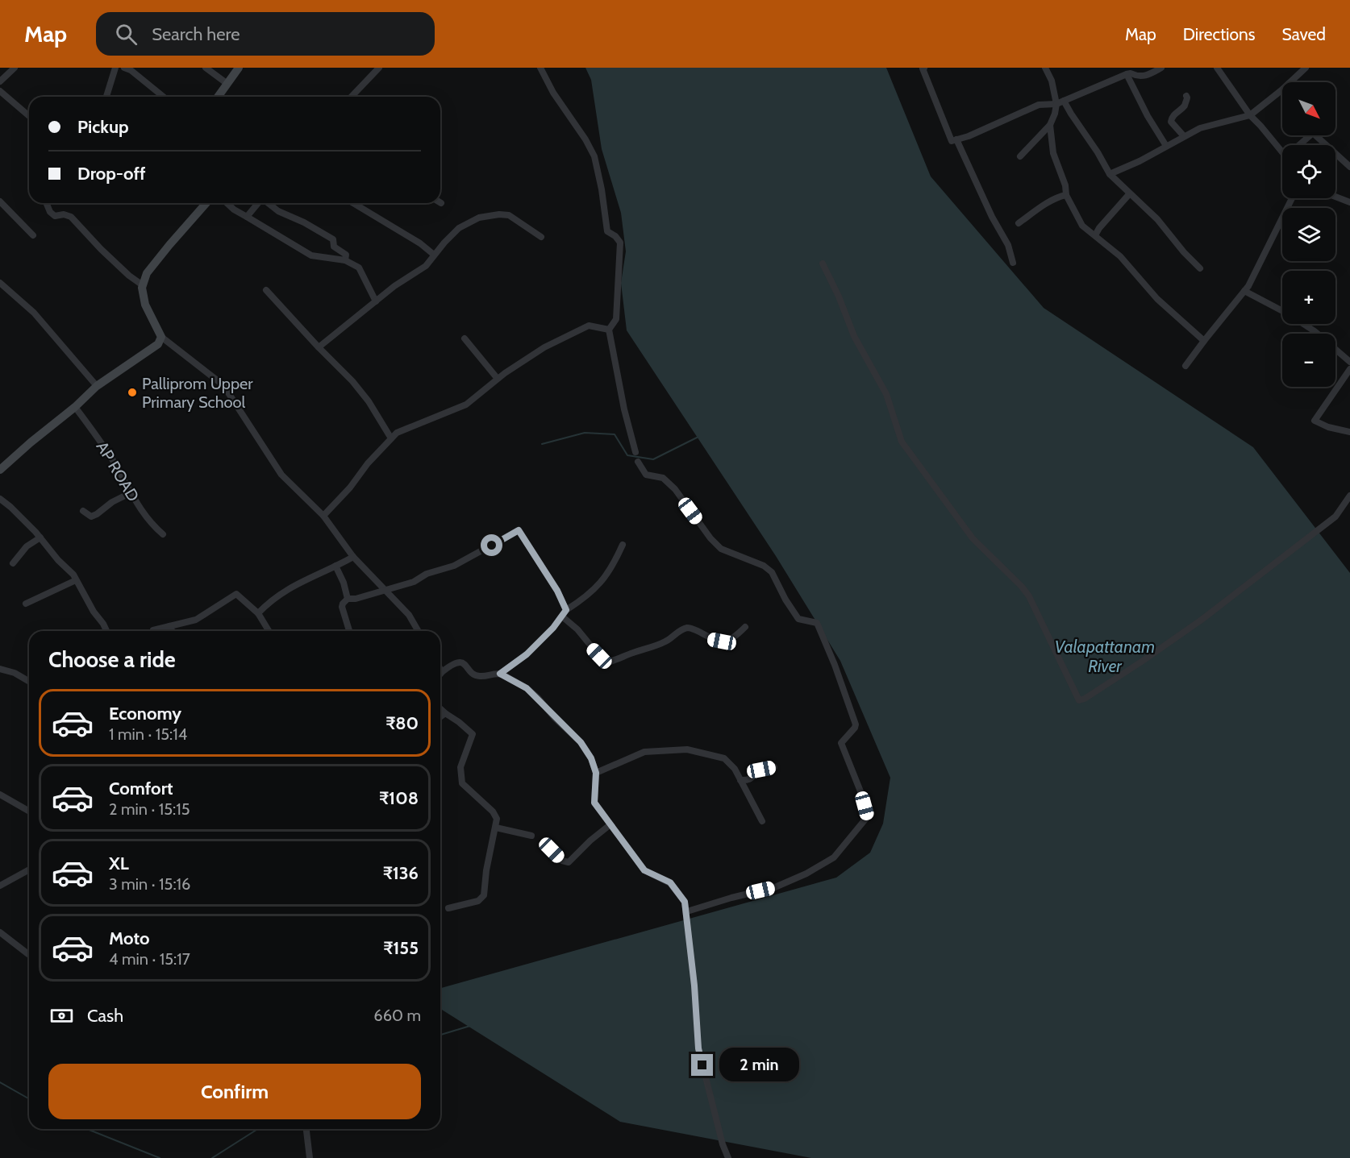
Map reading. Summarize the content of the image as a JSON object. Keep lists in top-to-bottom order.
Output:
{
  "streets": {
    "street": ["AP ROAD"]
  },
  "water": ["Valapattanam River"],
  "places": ["Palliprom Upper Primary School"],
  "north": "bottom right",
  "page": {
    "header": "Map",
    "search": "Search here",
    "nav": ["Map", "Directions", "Saved"],
    "map_buttons": ["+", "−"],
    "banner": ["Pickup", "Drop-off"],
    "heading": "Choose a ride",
    "list": [
      {
        "name": "Economy",
        "note": "1 min · 15:14",
        "value": "₹80"
      },
      {
        "name": "Comfort",
        "note": "2 min · 15:15",
        "value": "₹108"
      },
      {
        "name": "XL",
        "note": "3 min · 15:16",
        "value": "₹136"
      },
      {
        "name": "Moto",
        "note": "4 min · 15:17",
        "value": "₹155"
      }
    ],
    "pay": ["Cash", "660 m"],
    "bubble": "2 min",
    "buttons": "Confirm"
  }
}
